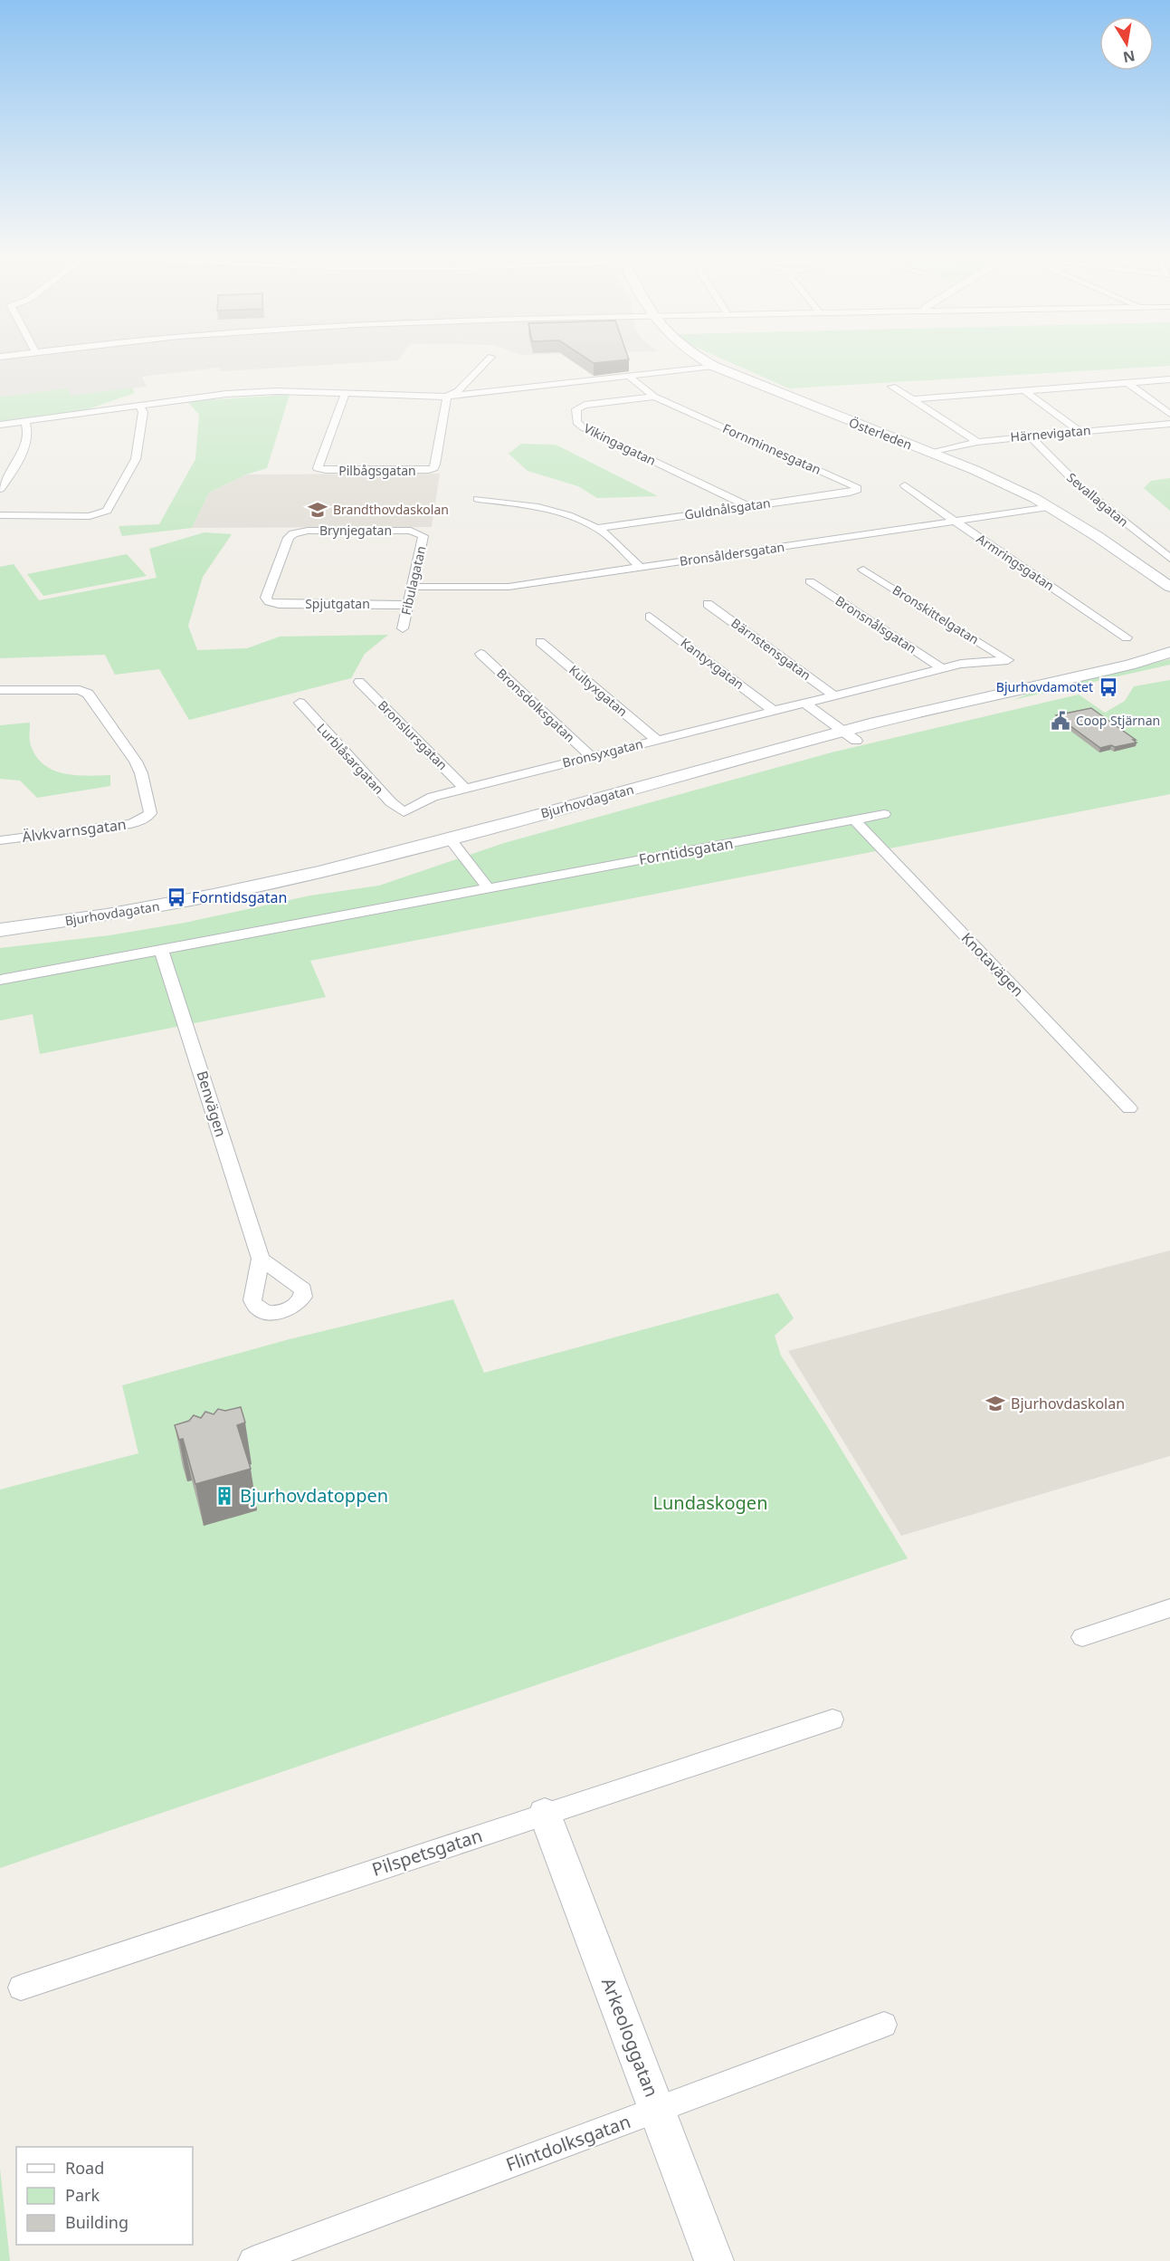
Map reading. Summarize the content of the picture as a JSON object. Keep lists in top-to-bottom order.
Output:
{
  "streets": {
    "main road": ["Österleden", "Bjurhovdagatan", "Arkeologgatan"],
    "street": [
      "Härnevigatan",
      "Vikingagatan",
      "Fornminnesgatan",
      "Pilbågsgatan",
      "Sevallagatan",
      "Guldnålsgatan",
      "Brynjegatan",
      "Bronsåldersgatan",
      "Armringsgatan",
      "Fibulagatan",
      "Spjutgatan",
      "Bronskittelgatan",
      "Bronsnålsgatan",
      "Bärnstensgatan",
      "Kantyxgatan",
      "Kultyxgatan",
      "Bronsdolksgatan",
      "Bronslursgatan",
      "Bronsyxgatan",
      "Lurblåsargatan",
      "Älvkvarnsgatan",
      "Forntidsgatan",
      "Knotavägen",
      "Benvägen",
      "Pilspetsgatan",
      "Flintdolksgatan"
    ]
  },
  "crossings": [
    ["Österleden", "Härnevigatan"],
    ["Österleden", "Bronsåldersgatan"],
    ["Härnevigatan", "Sevallagatan"],
    ["Vikingagatan", "Fornminnesgatan"],
    ["Vikingagatan", "Guldnålsgatan"],
    ["Fornminnesgatan", "Guldnålsgatan"],
    ["Brynjegatan", "Fibulagatan"],
    ["Brynjegatan", "Spjutgatan"],
    ["Bronsåldersgatan", "Armringsgatan"],
    ["Bronsåldersgatan", "Fibulagatan"],
    ["Fibulagatan", "Spjutgatan"],
    ["Bronskittelgatan", "Bronsyxgatan"],
    ["Bronsnålsgatan", "Bronsyxgatan"],
    ["Bärnstensgatan", "Bronsyxgatan"],
    ["Kantyxgatan", "Bronsyxgatan"],
    ["Kultyxgatan", "Bronsyxgatan"],
    ["Bronsdolksgatan", "Bronsyxgatan"],
    ["Bronslursgatan", "Bronsyxgatan"],
    ["Bronsyxgatan", "Lurblåsargatan"],
    ["Forntidsgatan", "Knotavägen"],
    ["Forntidsgatan", "Benvägen"],
    ["Pilspetsgatan", "Arkeologgatan"],
    ["Arkeologgatan", "Flintdolksgatan"]
  ],
  "parks": ["Lundaskogen"],
  "places": {
    "school or university": ["Brandthovdaskolan", "Bjurhovdaskolan"],
    "bus stop": ["Bjurhovdamotet", "Forntidsgatan"],
    "public building": ["Coop Stjärnan"],
    "building": ["Bjurhovdatoppen"]
  },
  "legend": ["Road", "Park", "Building"],
  "north": "bottom"
}
